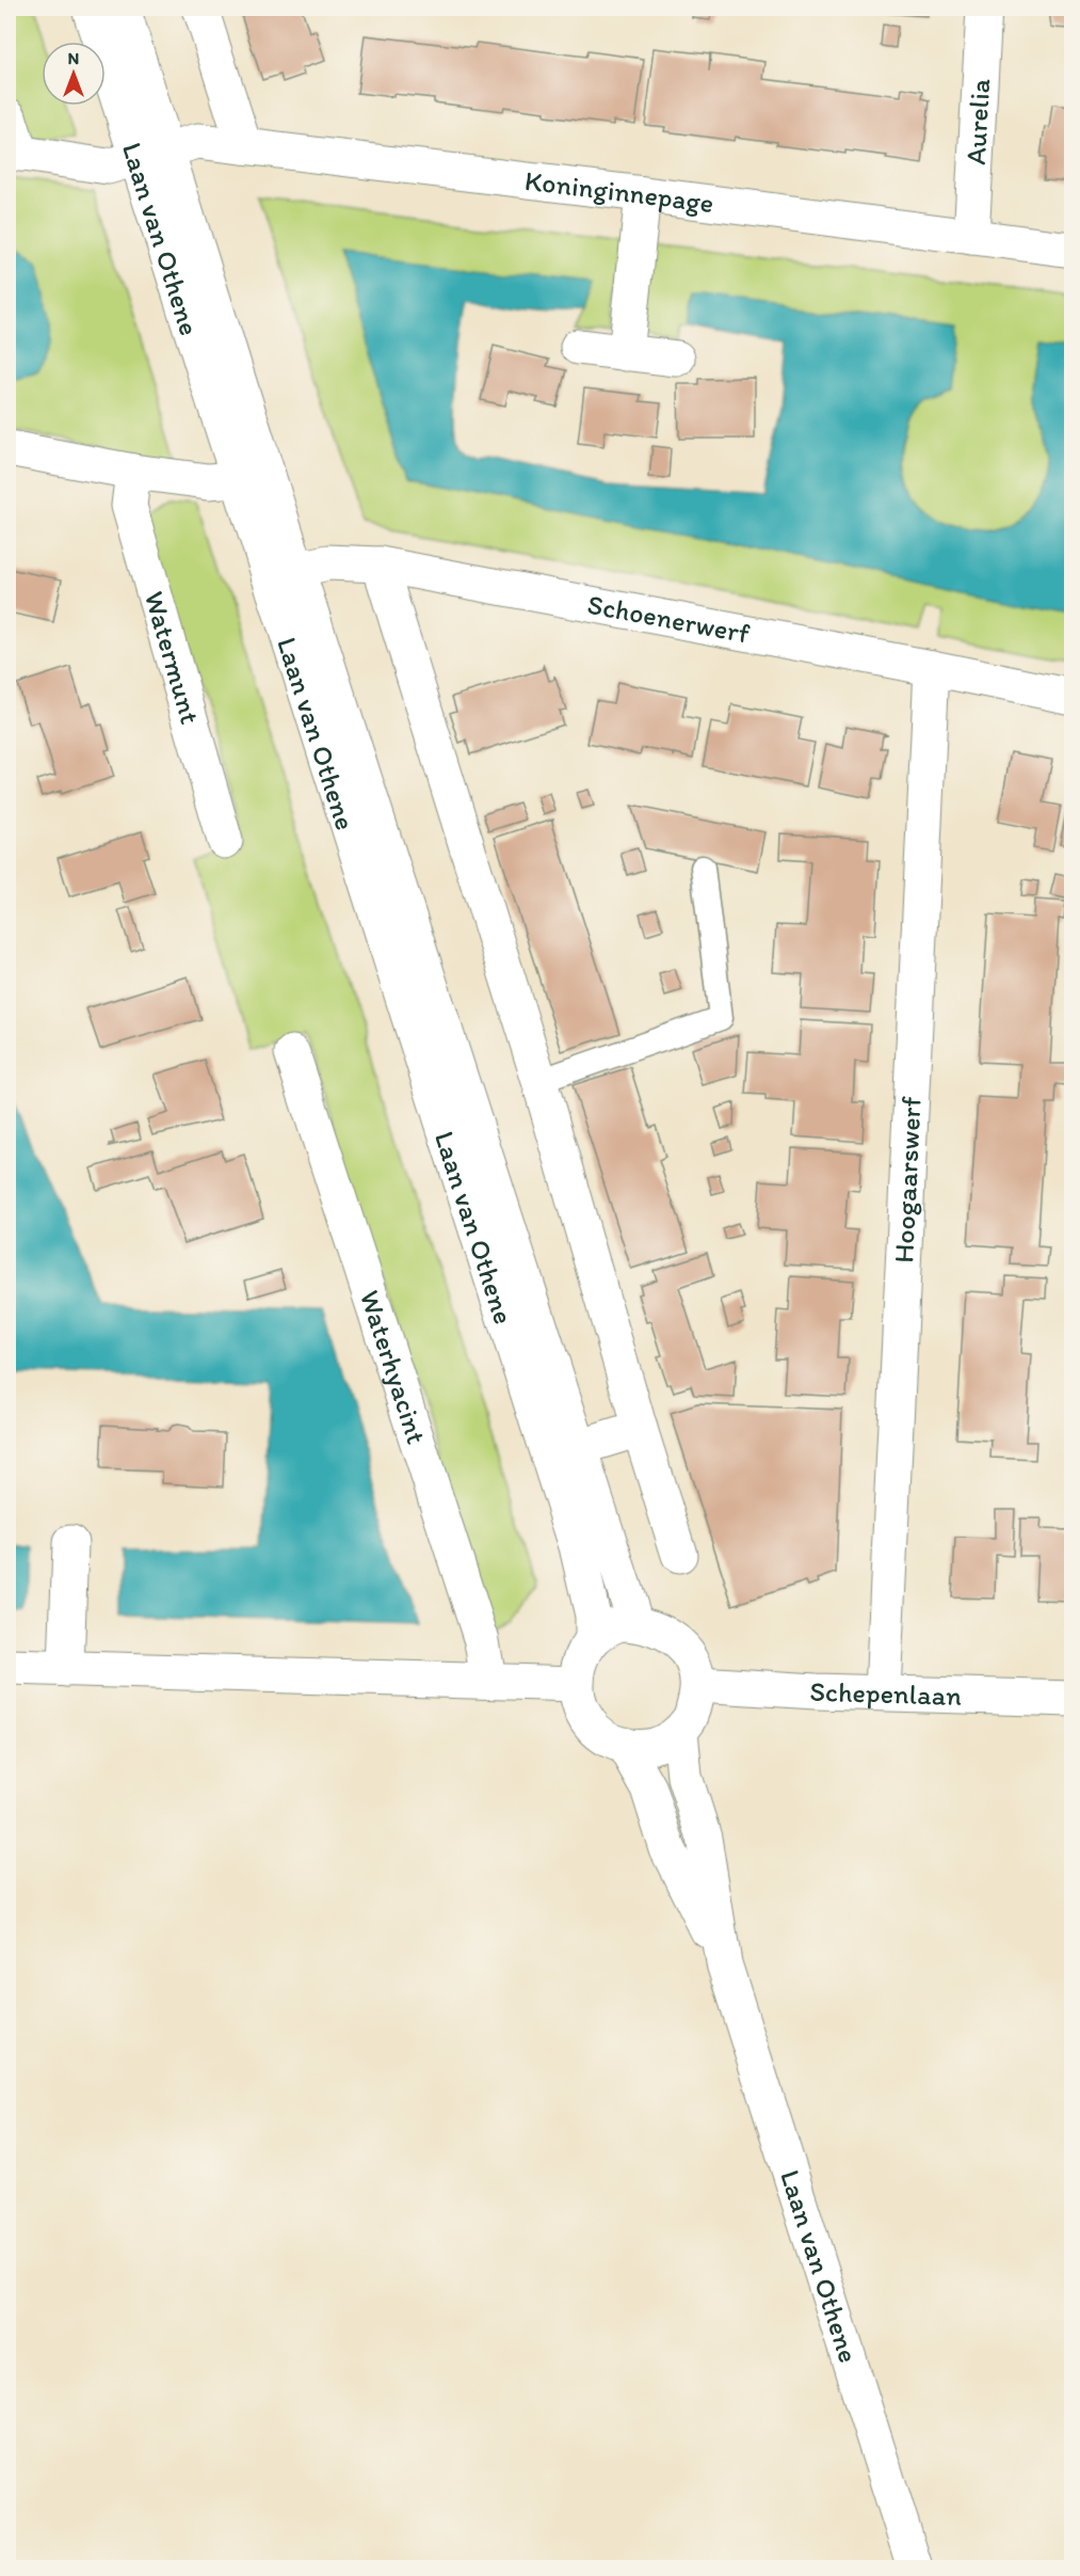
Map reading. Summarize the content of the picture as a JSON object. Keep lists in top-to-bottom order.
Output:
{
  "streets": {
    "street": [
      "Aurelia",
      "Koninginnepage",
      "Laan van Othene",
      "Schoenerwerf",
      "Watermunt",
      "Hoogaarswerf",
      "Waterhyacint",
      "Schepenlaan"
    ]
  },
  "crossings": [
    ["Aurelia", "Koninginnepage"],
    ["Koninginnepage", "Laan van Othene"],
    ["Laan van Othene", "Schoenerwerf"],
    ["Laan van Othene", "Schepenlaan"],
    ["Schoenerwerf", "Hoogaarswerf"],
    ["Hoogaarswerf", "Schepenlaan"]
  ],
  "north": "top"
}
